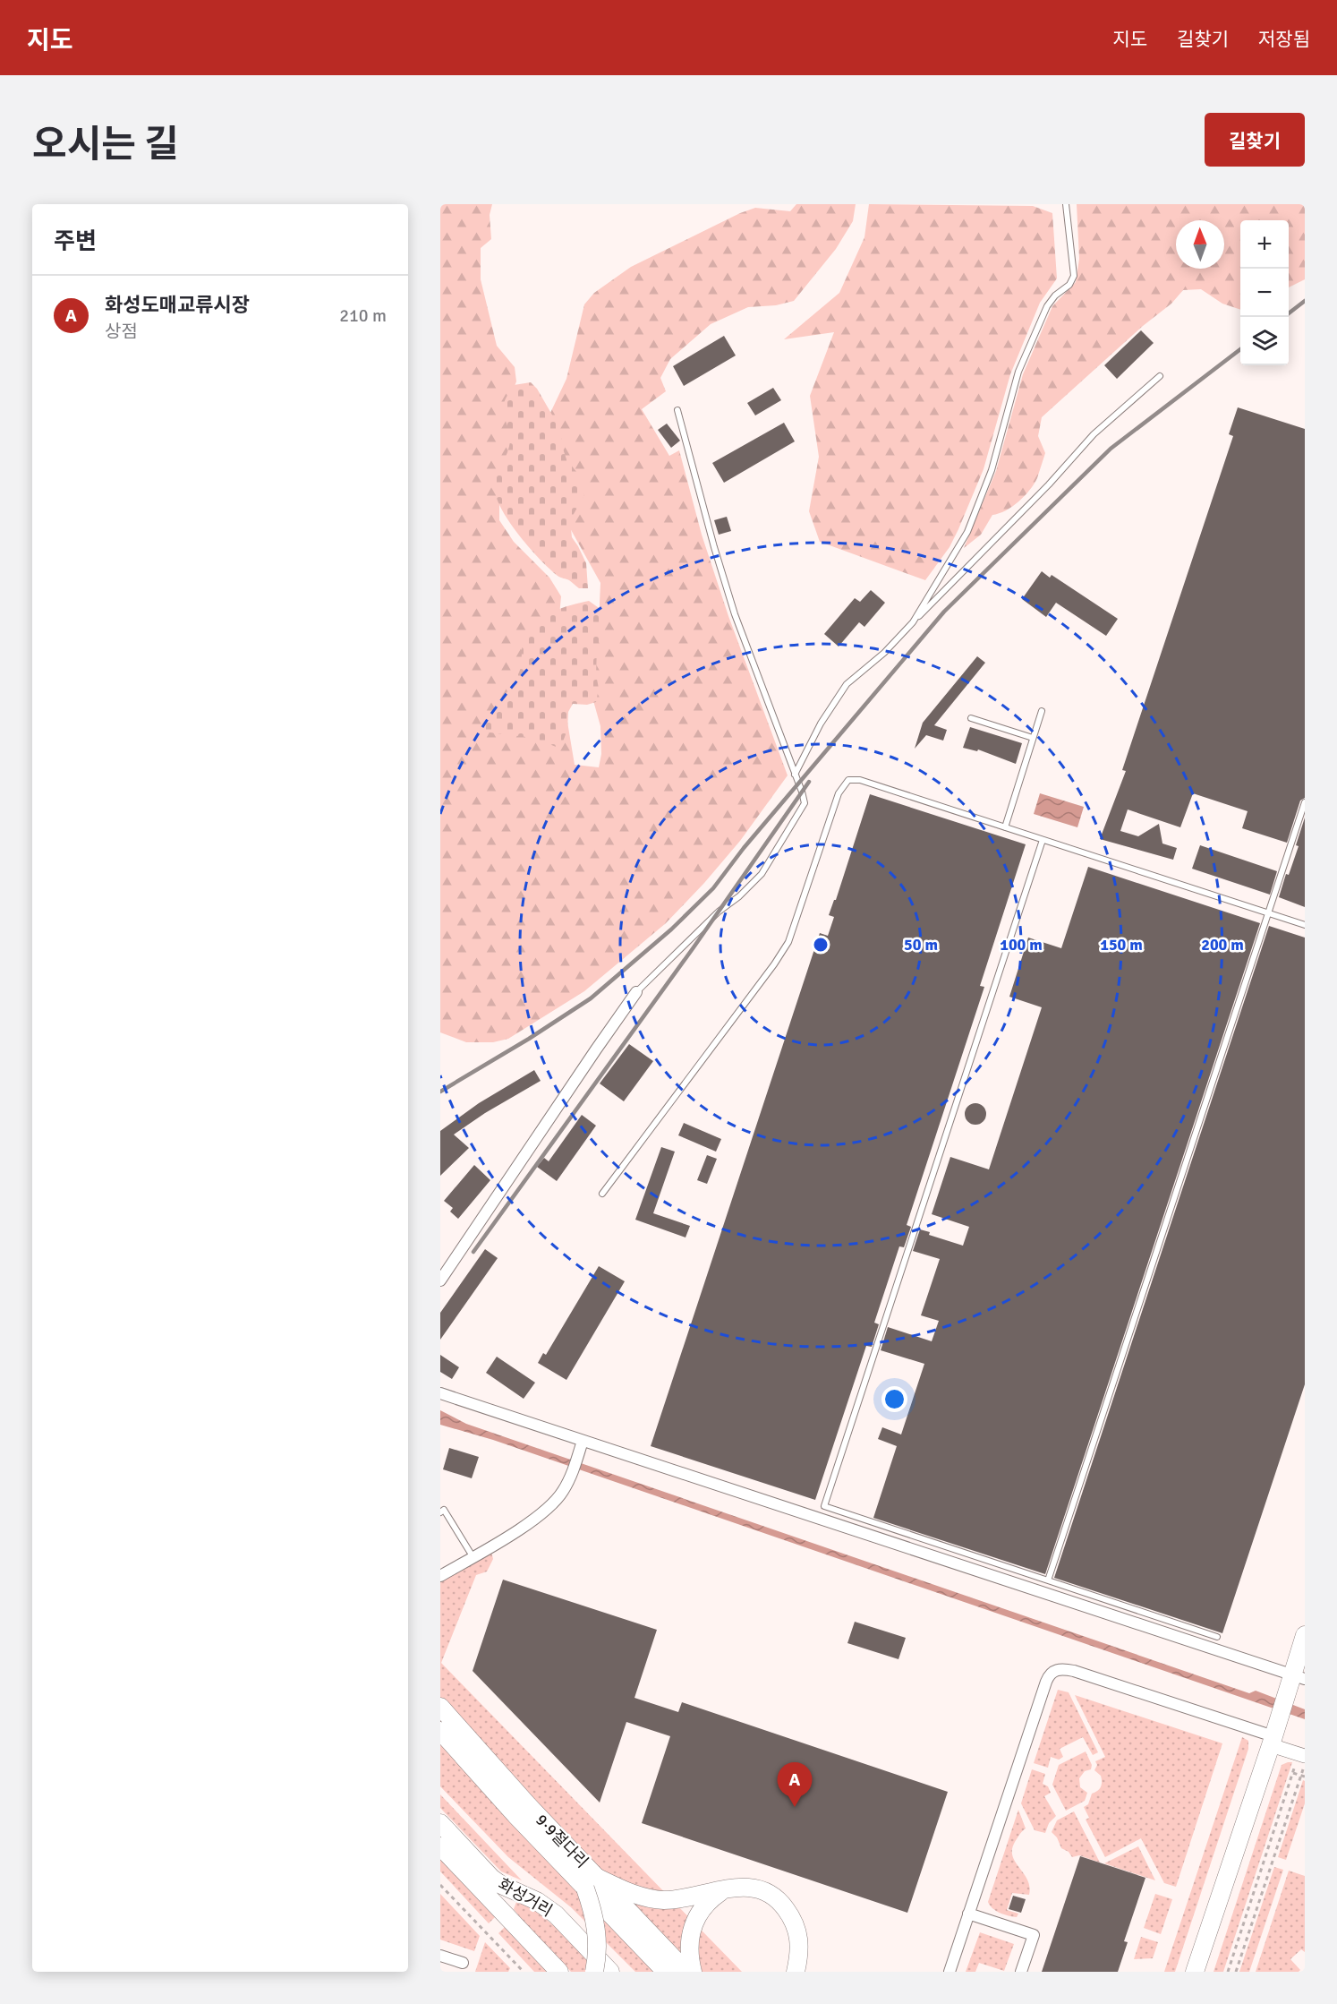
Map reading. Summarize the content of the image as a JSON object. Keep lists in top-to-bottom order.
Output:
{
  "streets": {
    "main road": ["9·9절다리", "화성거리"]
  },
  "north": "top",
  "page": {
    "header": "지도",
    "nav": ["지도", "길찾기", "저장됨"],
    "title": "오시는 길",
    "buttons": "길찾기",
    "heading": "주변",
    "map_buttons": ["+", "−"],
    "list": [
      {
        "mark": "A",
        "name": "화성도매교류시장",
        "note": "상점",
        "value": "210 m"
      }
    ],
    "pins": "A"
  },
  "rings": [
    "50 m",
    "100 m",
    "150 m",
    "200 m"
  ]
}
